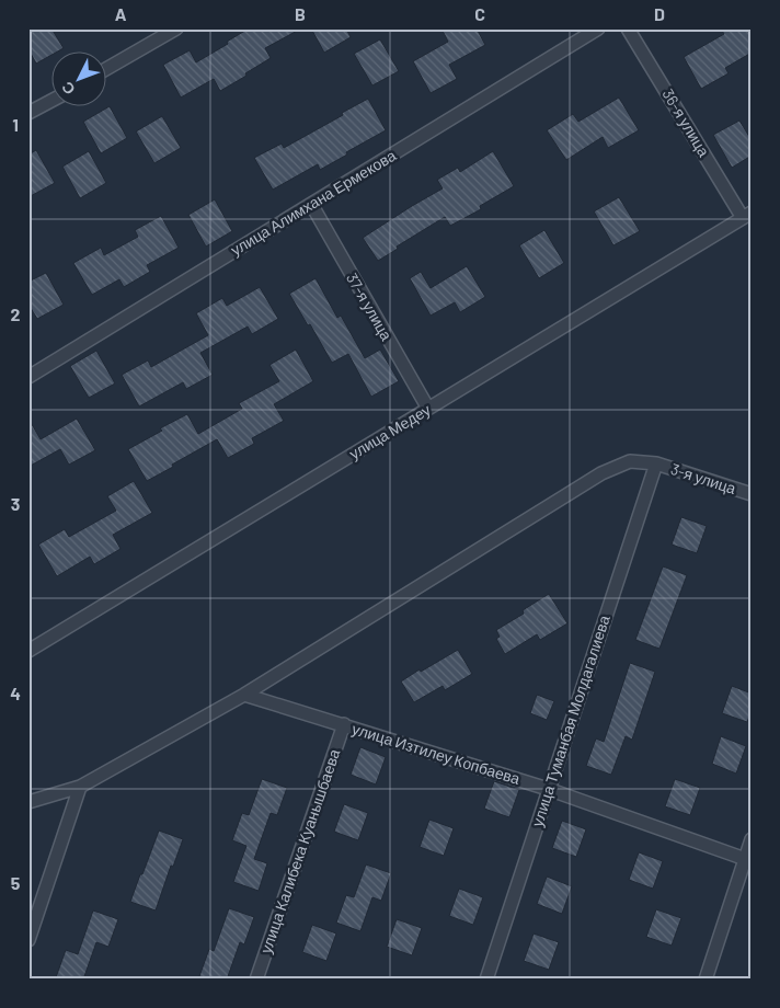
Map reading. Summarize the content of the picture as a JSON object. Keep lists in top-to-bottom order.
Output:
{
  "streets": {
    "street": [
      "36-я улица",
      "улица Алимхана Ермекова",
      "37-я улица",
      "улица Медеу",
      "3-я улица",
      "улица Туманбая Молдагалиева",
      "улица Изтилеу Копбаева",
      "улица Калибека Куанышбаева"
    ]
  },
  "crossings": [
    ["36-я улица", "улица Медеу"],
    ["улица Алимхана Ермекова", "37-я улица"],
    ["37-я улица", "улица Медеу"],
    ["3-я улица", "улица Туманбая Молдагалиева"],
    ["улица Туманбая Молдагалиева", "улица Изтилеу Копбаева"],
    ["улица Изтилеу Копбаева", "улица Калибека Куанышбаева"]
  ],
  "north": "bottom left",
  "grid": {
    "columns": [
      "A",
      "B",
      "C",
      "D"
    ],
    "rows": [
      "1",
      "2",
      "3",
      "4",
      "5"
    ]
  }
}
